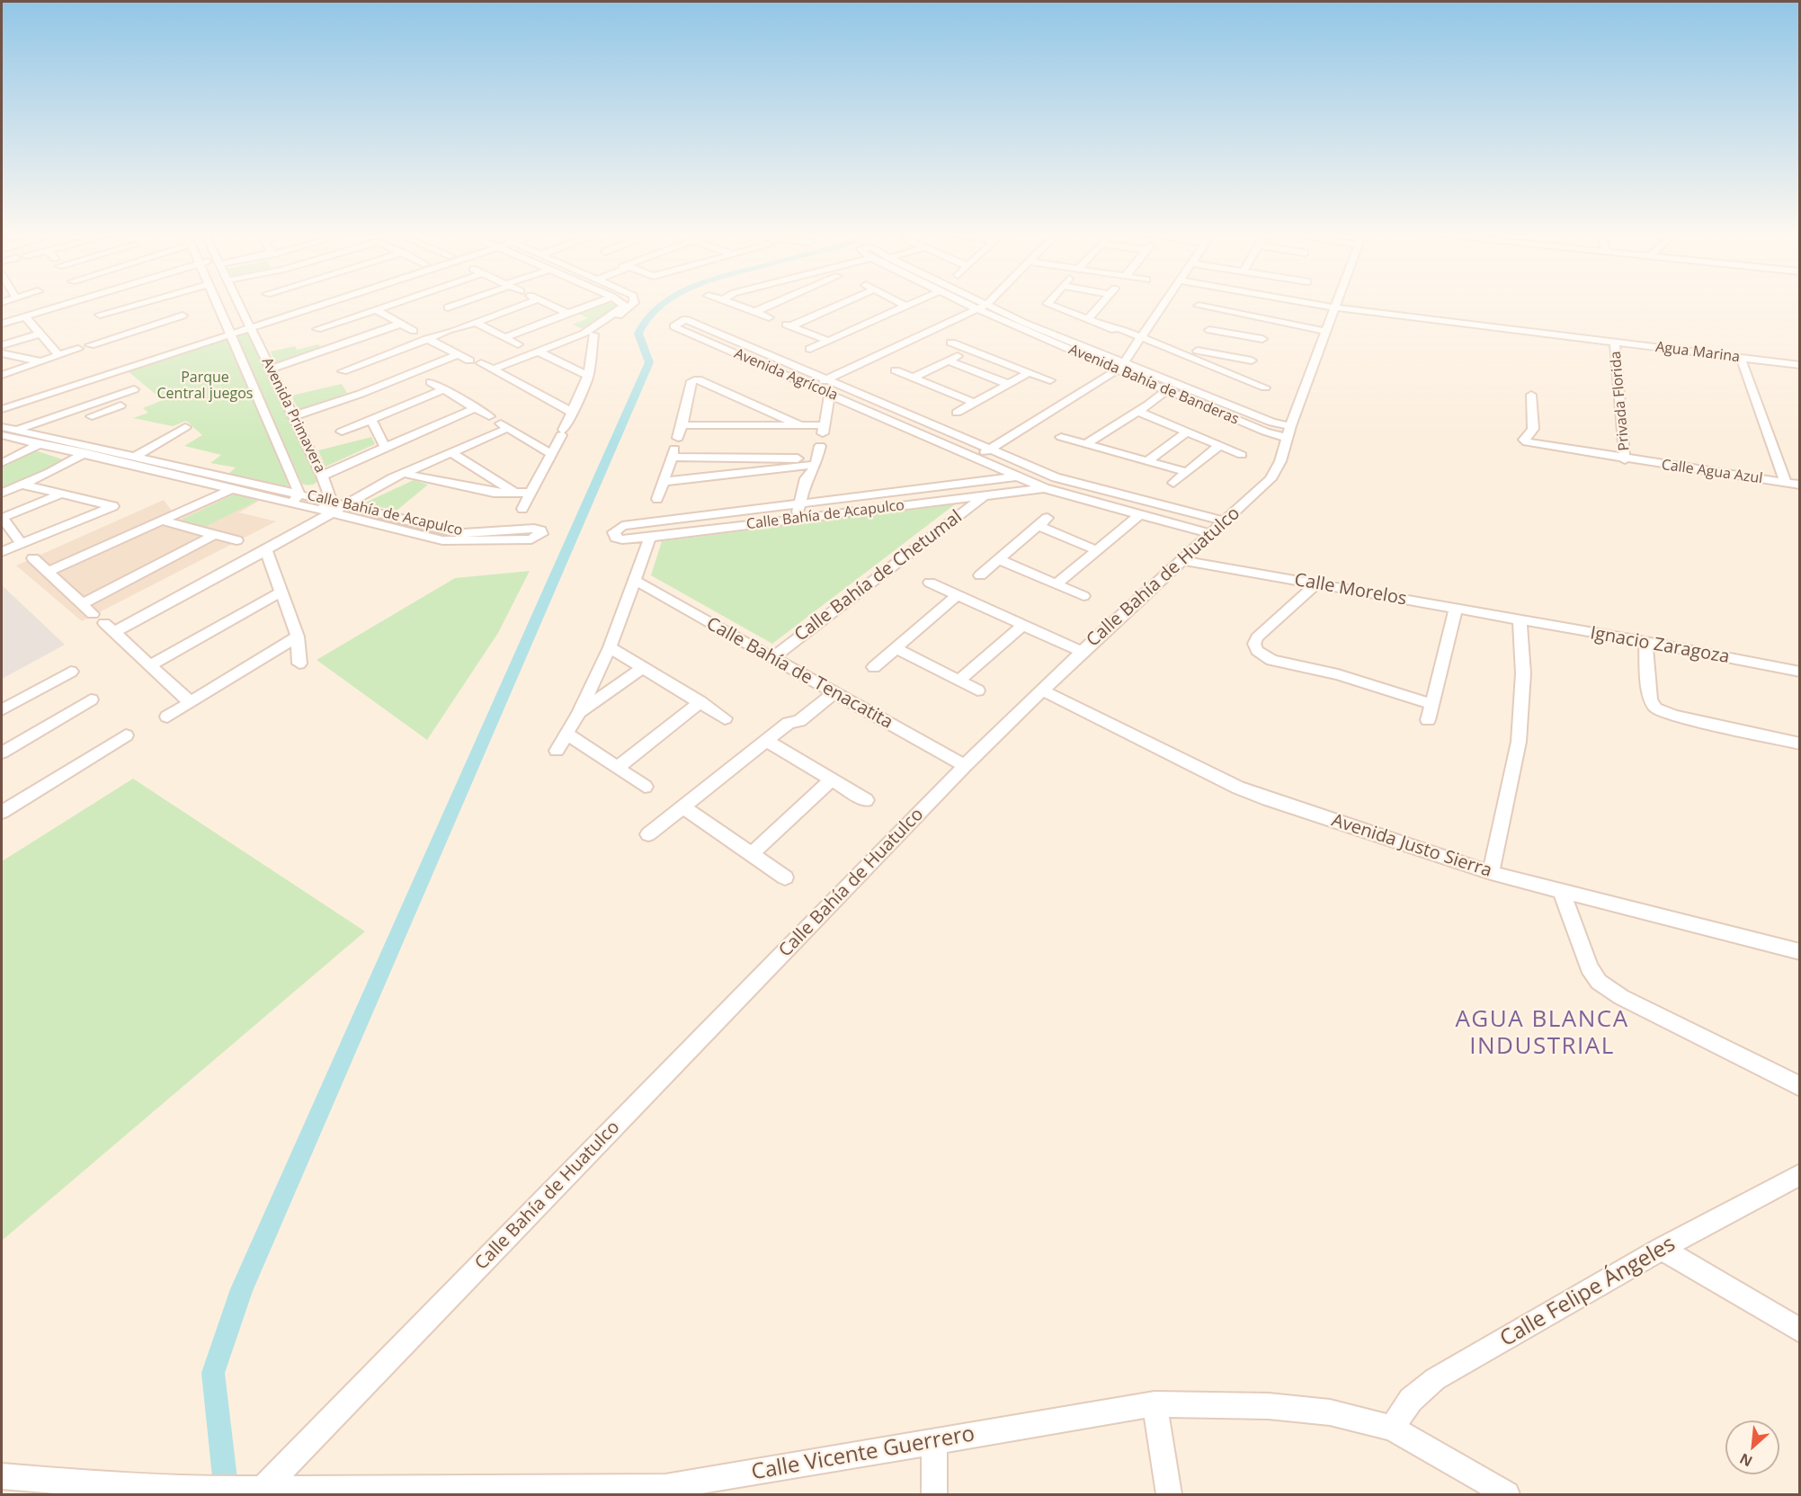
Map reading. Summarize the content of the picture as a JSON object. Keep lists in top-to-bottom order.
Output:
{
  "streets": {
    "street": [
      "Agua Marina",
      "Avenida Agrícola",
      "Avenida Bahía de Banderas",
      "Privada Florida",
      "Avenida Primavera",
      "Calle Agua Azul",
      "Calle Bahía de Acapulco",
      "Calle Bahía de Chetumal",
      "Calle Bahía de Huatulco",
      "Calle Morelos",
      "Ignacio Zaragoza",
      "Calle Bahía de Tenacatita",
      "Avenida Justo Sierra",
      "Calle Felipe Ángeles",
      "Calle Vicente Guerrero"
    ]
  },
  "crossings": [
    ["Agua Marina", "Privada Florida"],
    ["Agua Marina", "Calle Bahía de Huatulco"],
    ["Avenida Agrícola", "Calle Bahía de Acapulco"],
    ["Avenida Agrícola", "Calle Bahía de Huatulco"],
    ["Avenida Bahía de Banderas", "Calle Bahía de Huatulco"],
    ["Privada Florida", "Calle Agua Azul"],
    ["Avenida Primavera", "Calle Bahía de Acapulco"],
    ["Calle Bahía de Acapulco", "Calle Bahía de Chetumal"],
    ["Calle Bahía de Chetumal", "Calle Bahía de Tenacatita"],
    ["Calle Bahía de Huatulco", "Calle Morelos"],
    ["Calle Bahía de Huatulco", "Calle Bahía de Tenacatita"],
    ["Calle Bahía de Huatulco", "Avenida Justo Sierra"],
    ["Calle Bahía de Huatulco", "Calle Vicente Guerrero"],
    ["Calle Morelos", "Ignacio Zaragoza"],
    ["Calle Felipe Ángeles", "Calle Vicente Guerrero"]
  ],
  "districts": ["AGUA BLANCA INDUSTRIAL"],
  "parks": ["Parque Central juegos"],
  "north": "bottom left"
}
